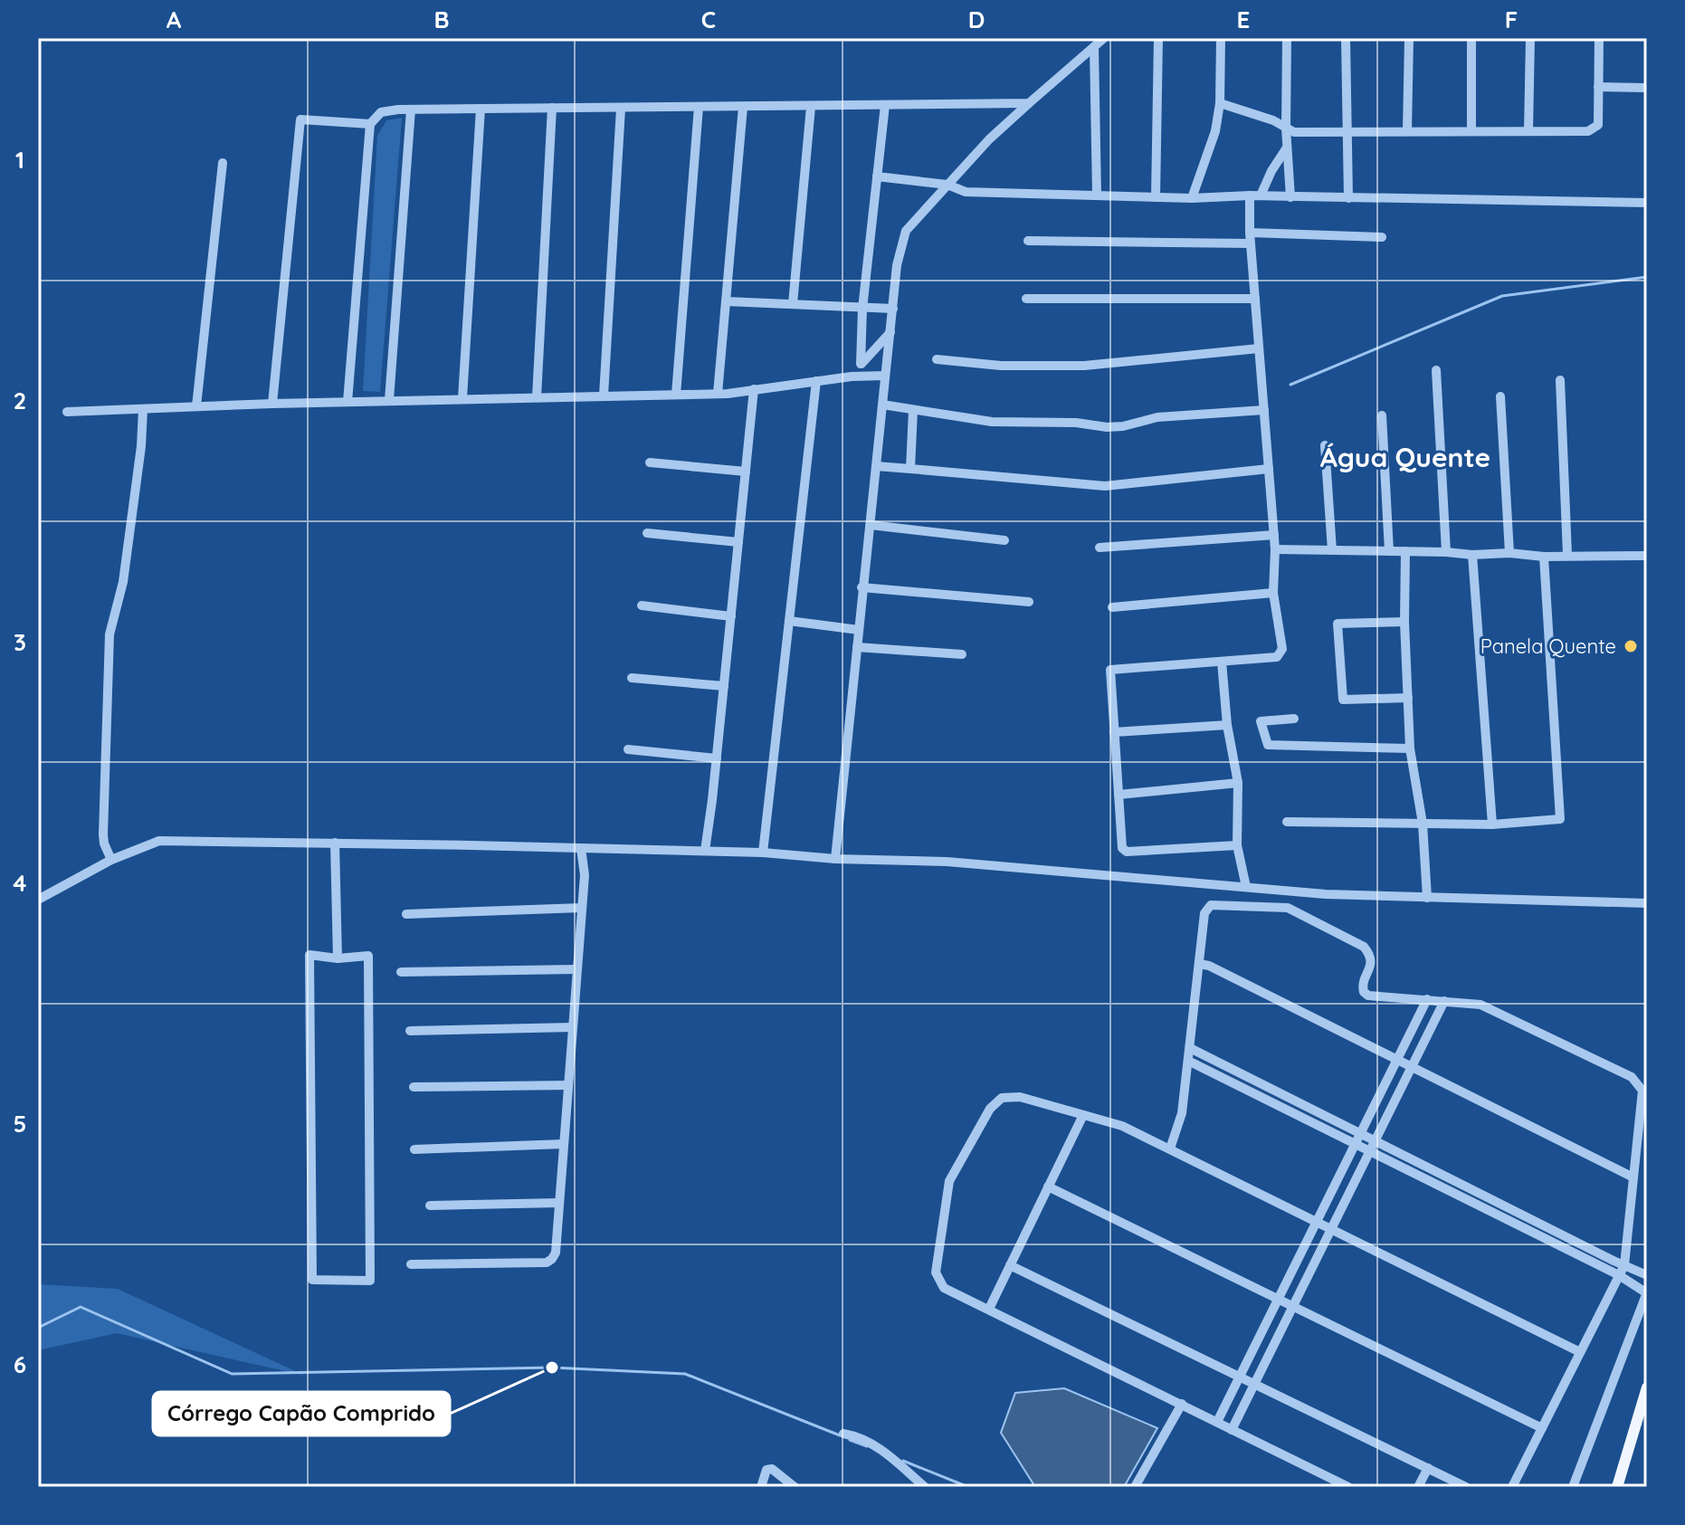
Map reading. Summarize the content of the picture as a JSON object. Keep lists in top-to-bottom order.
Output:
{
  "districts": ["Água Quente"],
  "places": ["Panela Quente", "Córrego Capão Comprido"],
  "grid": {
    "columns": [
      "A",
      "B",
      "C",
      "D",
      "E",
      "F"
    ],
    "rows": [
      "1",
      "2",
      "3",
      "4",
      "5",
      "6"
    ]
  }
}
